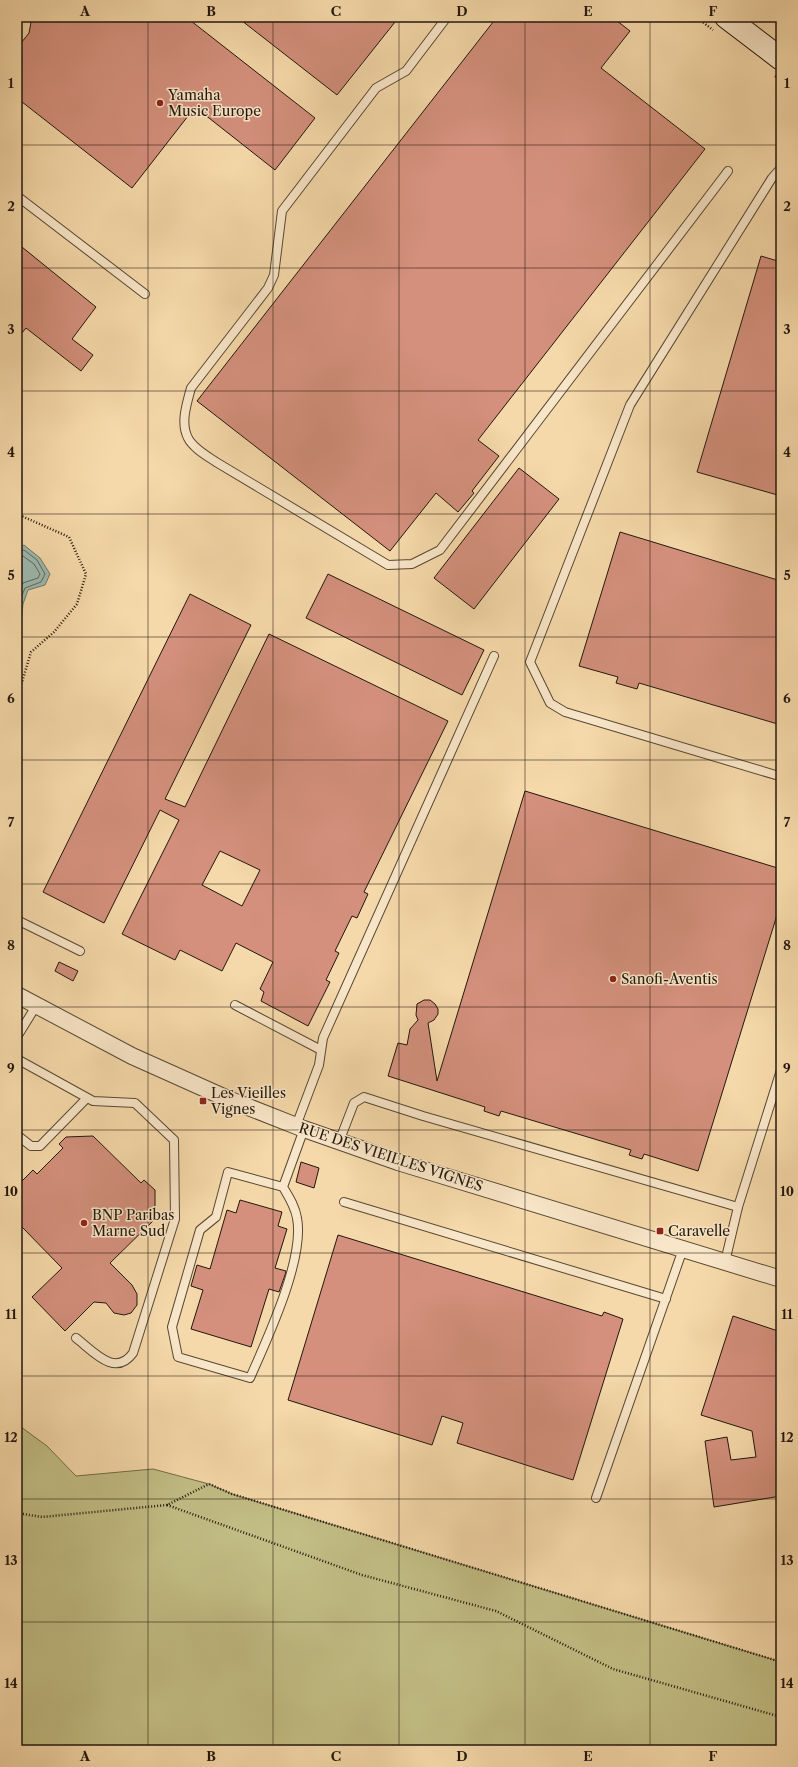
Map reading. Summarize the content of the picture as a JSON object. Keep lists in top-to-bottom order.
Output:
{
  "streets": {
    "street": ["RUE DES VIEILLES VIGNES"]
  },
  "places": {
    "other": ["Yamaha Music Europe", "Sanofi-Aventis", "BNP Paribas Marne Sud"],
    "transit": ["Les Vieilles Vignes", "Caravelle"]
  },
  "grid": {
    "columns": [
      "A",
      "B",
      "C",
      "D",
      "E",
      "F"
    ],
    "rows": [
      "1",
      "2",
      "3",
      "4",
      "5",
      "6",
      "7",
      "8",
      "9",
      "10",
      "11",
      "12",
      "13",
      "14"
    ]
  }
}
